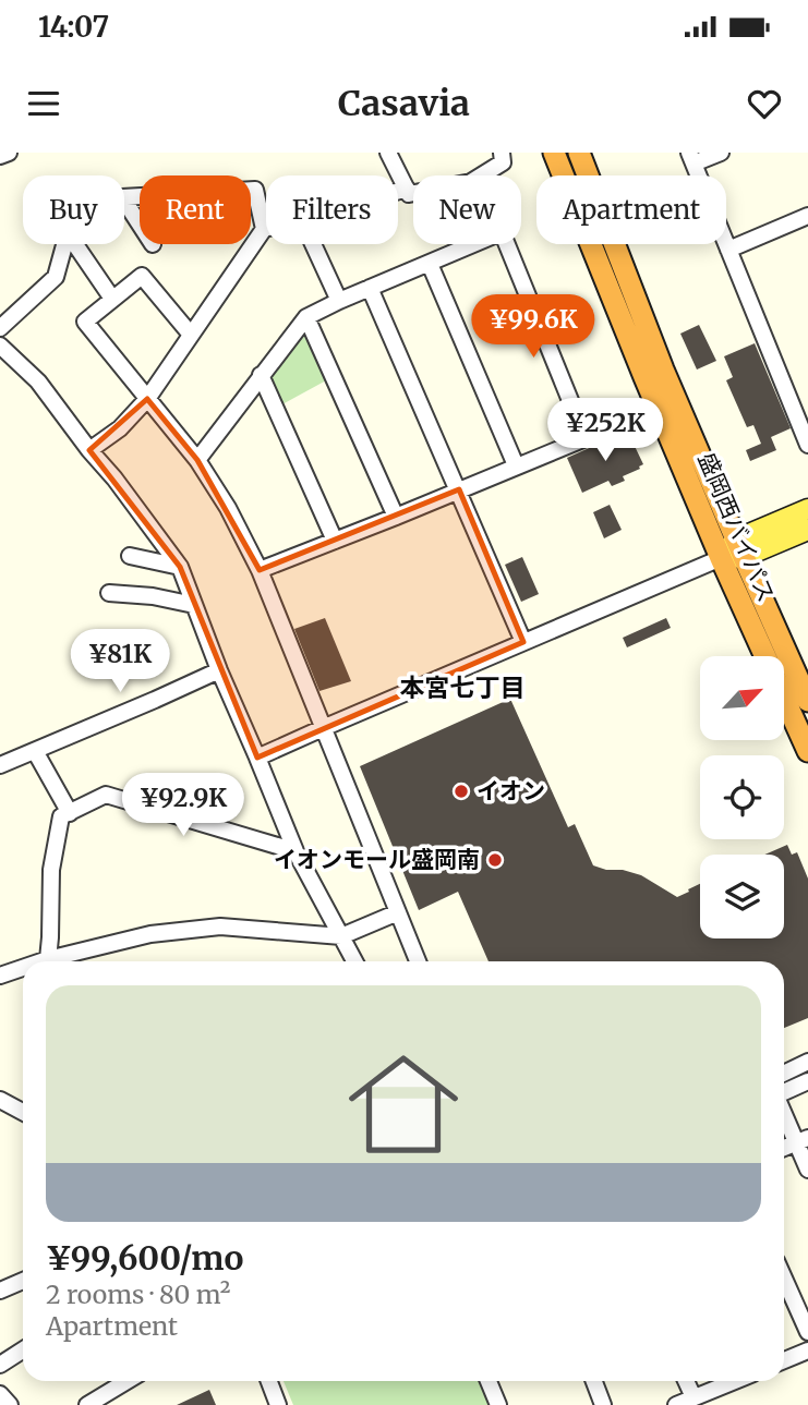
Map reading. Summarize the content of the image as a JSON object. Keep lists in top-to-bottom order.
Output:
{
  "streets": {
    "highway": ["盛岡西バイパス"]
  },
  "districts": ["本宮七丁目"],
  "places": ["イオン", "イオンモール盛岡南"],
  "north": "top right",
  "page": {
    "status": "14:07",
    "header": "Casavia",
    "chip": [
      "Buy",
      "Rent",
      "Filters",
      "New",
      "Apartment"
    ],
    "price": [
      "¥99.6K",
      "¥252K",
      "¥81K",
      "¥92.9K"
    ],
    "list": [
      {
        "name": "¥99,600/mo",
        "note": "2 rooms · 80 m² · Apartment"
      }
    ]
  }
}
